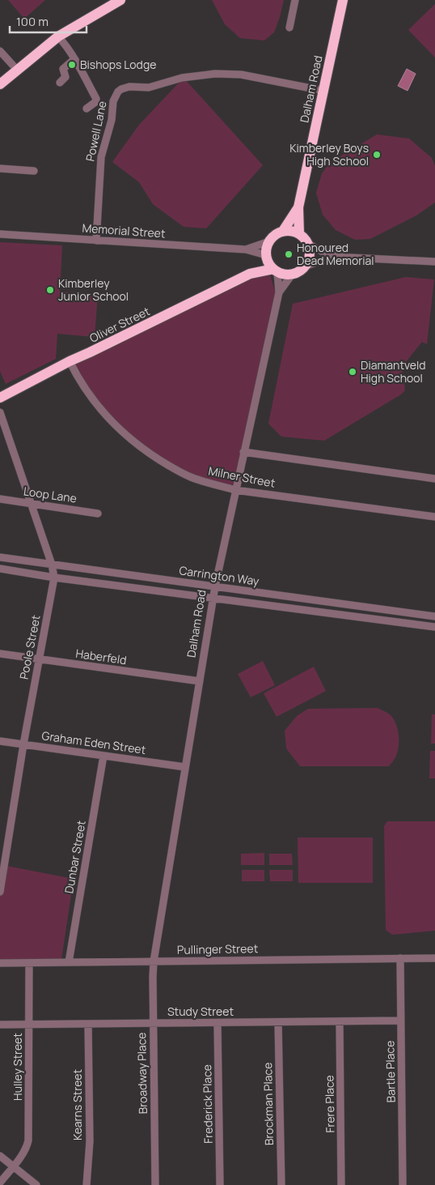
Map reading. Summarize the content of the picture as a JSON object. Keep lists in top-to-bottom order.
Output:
{
  "streets": {
    "highway": ["Dalham Road", "Oliver Street"],
    "street": [
      "Powell Lane",
      "Memorial Street",
      "Milner Street",
      "Loop Lane",
      "Carrington Way",
      "Poole Street",
      "Haberfeld",
      "Graham Eden Street",
      "Dunbar Street",
      "Pullinger Street",
      "Study Street",
      "Hulley Street",
      "Bartle Place",
      "Broadway Place",
      "Frederick Place",
      "Brockman Place",
      "Frere Place",
      "Kearns Street"
    ]
  },
  "crossings": [
    ["Dalham Road", "Powell Lane"],
    ["Dalham Road", "Memorial Street"],
    ["Dalham Road", "Oliver Street"],
    ["Dalham Road", "Milner Street"],
    ["Dalham Road", "Carrington Way"],
    ["Dalham Road", "Haberfeld"],
    ["Dalham Road", "Graham Eden Street"],
    ["Dalham Road", "Pullinger Street"],
    ["Dalham Road", "Broadway Place"],
    ["Powell Lane", "Memorial Street"],
    ["Memorial Street", "Oliver Street"],
    ["Oliver Street", "Milner Street"],
    ["Loop Lane", "Poole Street"],
    ["Carrington Way", "Poole Street"],
    ["Poole Street", "Haberfeld"],
    ["Poole Street", "Graham Eden Street"],
    ["Graham Eden Street", "Dunbar Street"],
    ["Dunbar Street", "Pullinger Street"],
    ["Pullinger Street", "Hulley Street"],
    ["Pullinger Street", "Bartle Place"],
    ["Pullinger Street", "Broadway Place"],
    ["Study Street", "Hulley Street"],
    ["Study Street", "Bartle Place"],
    ["Study Street", "Broadway Place"],
    ["Study Street", "Frederick Place"],
    ["Study Street", "Brockman Place"],
    ["Study Street", "Frere Place"],
    ["Study Street", "Kearns Street"]
  ],
  "places": [
    "Bishops Lodge",
    "Kimberley Boys High School",
    "Honoured Dead Memorial",
    "Kimberley Junior School",
    "Diamantveld High School"
  ],
  "scale_bar": "100 m"
}
